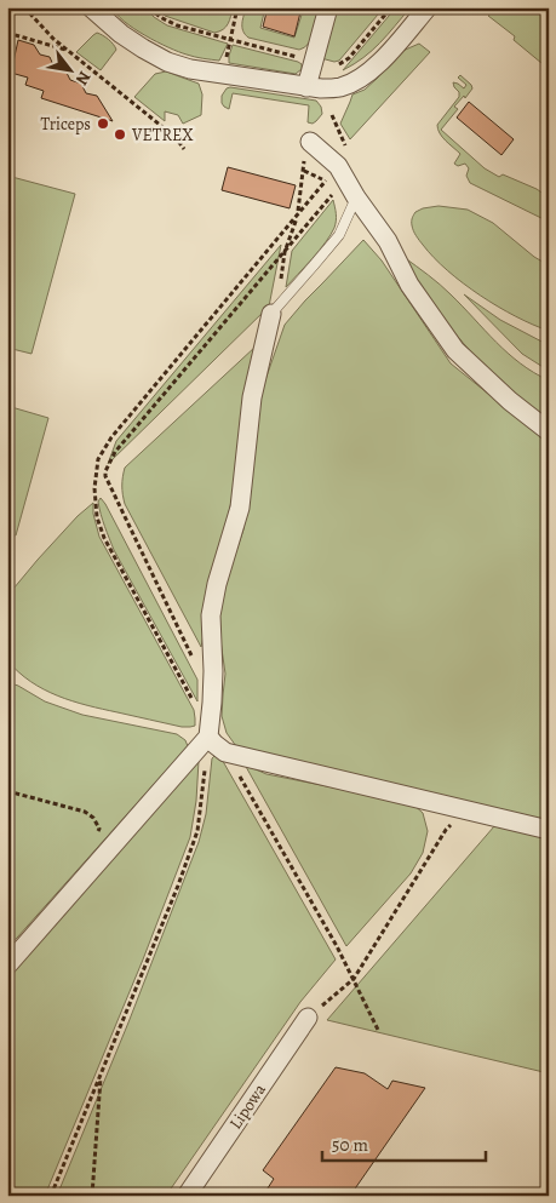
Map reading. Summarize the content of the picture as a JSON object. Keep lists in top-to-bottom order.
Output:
{
  "streets": {
    "street": ["Lipowa"]
  },
  "places": ["Triceps", "VETREX"],
  "scale_bar": "50 m",
  "north": "bottom right"
}
